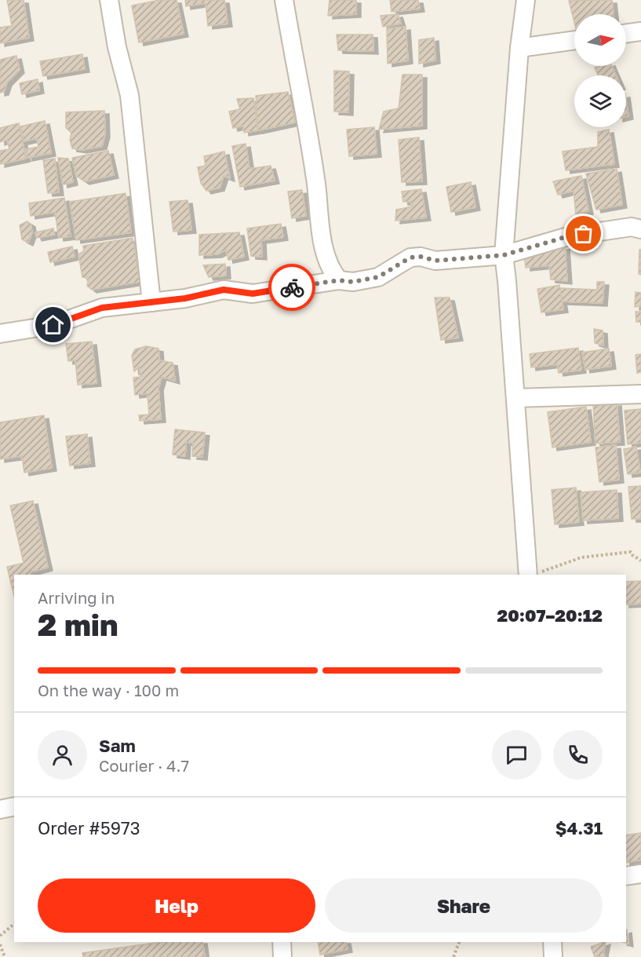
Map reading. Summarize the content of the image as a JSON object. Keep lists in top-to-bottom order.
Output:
{
  "north": "right",
  "page": {
    "heading": ["2 min", "Arriving in", "20:07–20:12"],
    "panel": [
      "Sam",
      "Courier · 4.7",
      "Order #5973",
      "$4.31"
    ],
    "bar": "On the way · 100 m",
    "buttons": ["Help", "Share"]
  }
}
